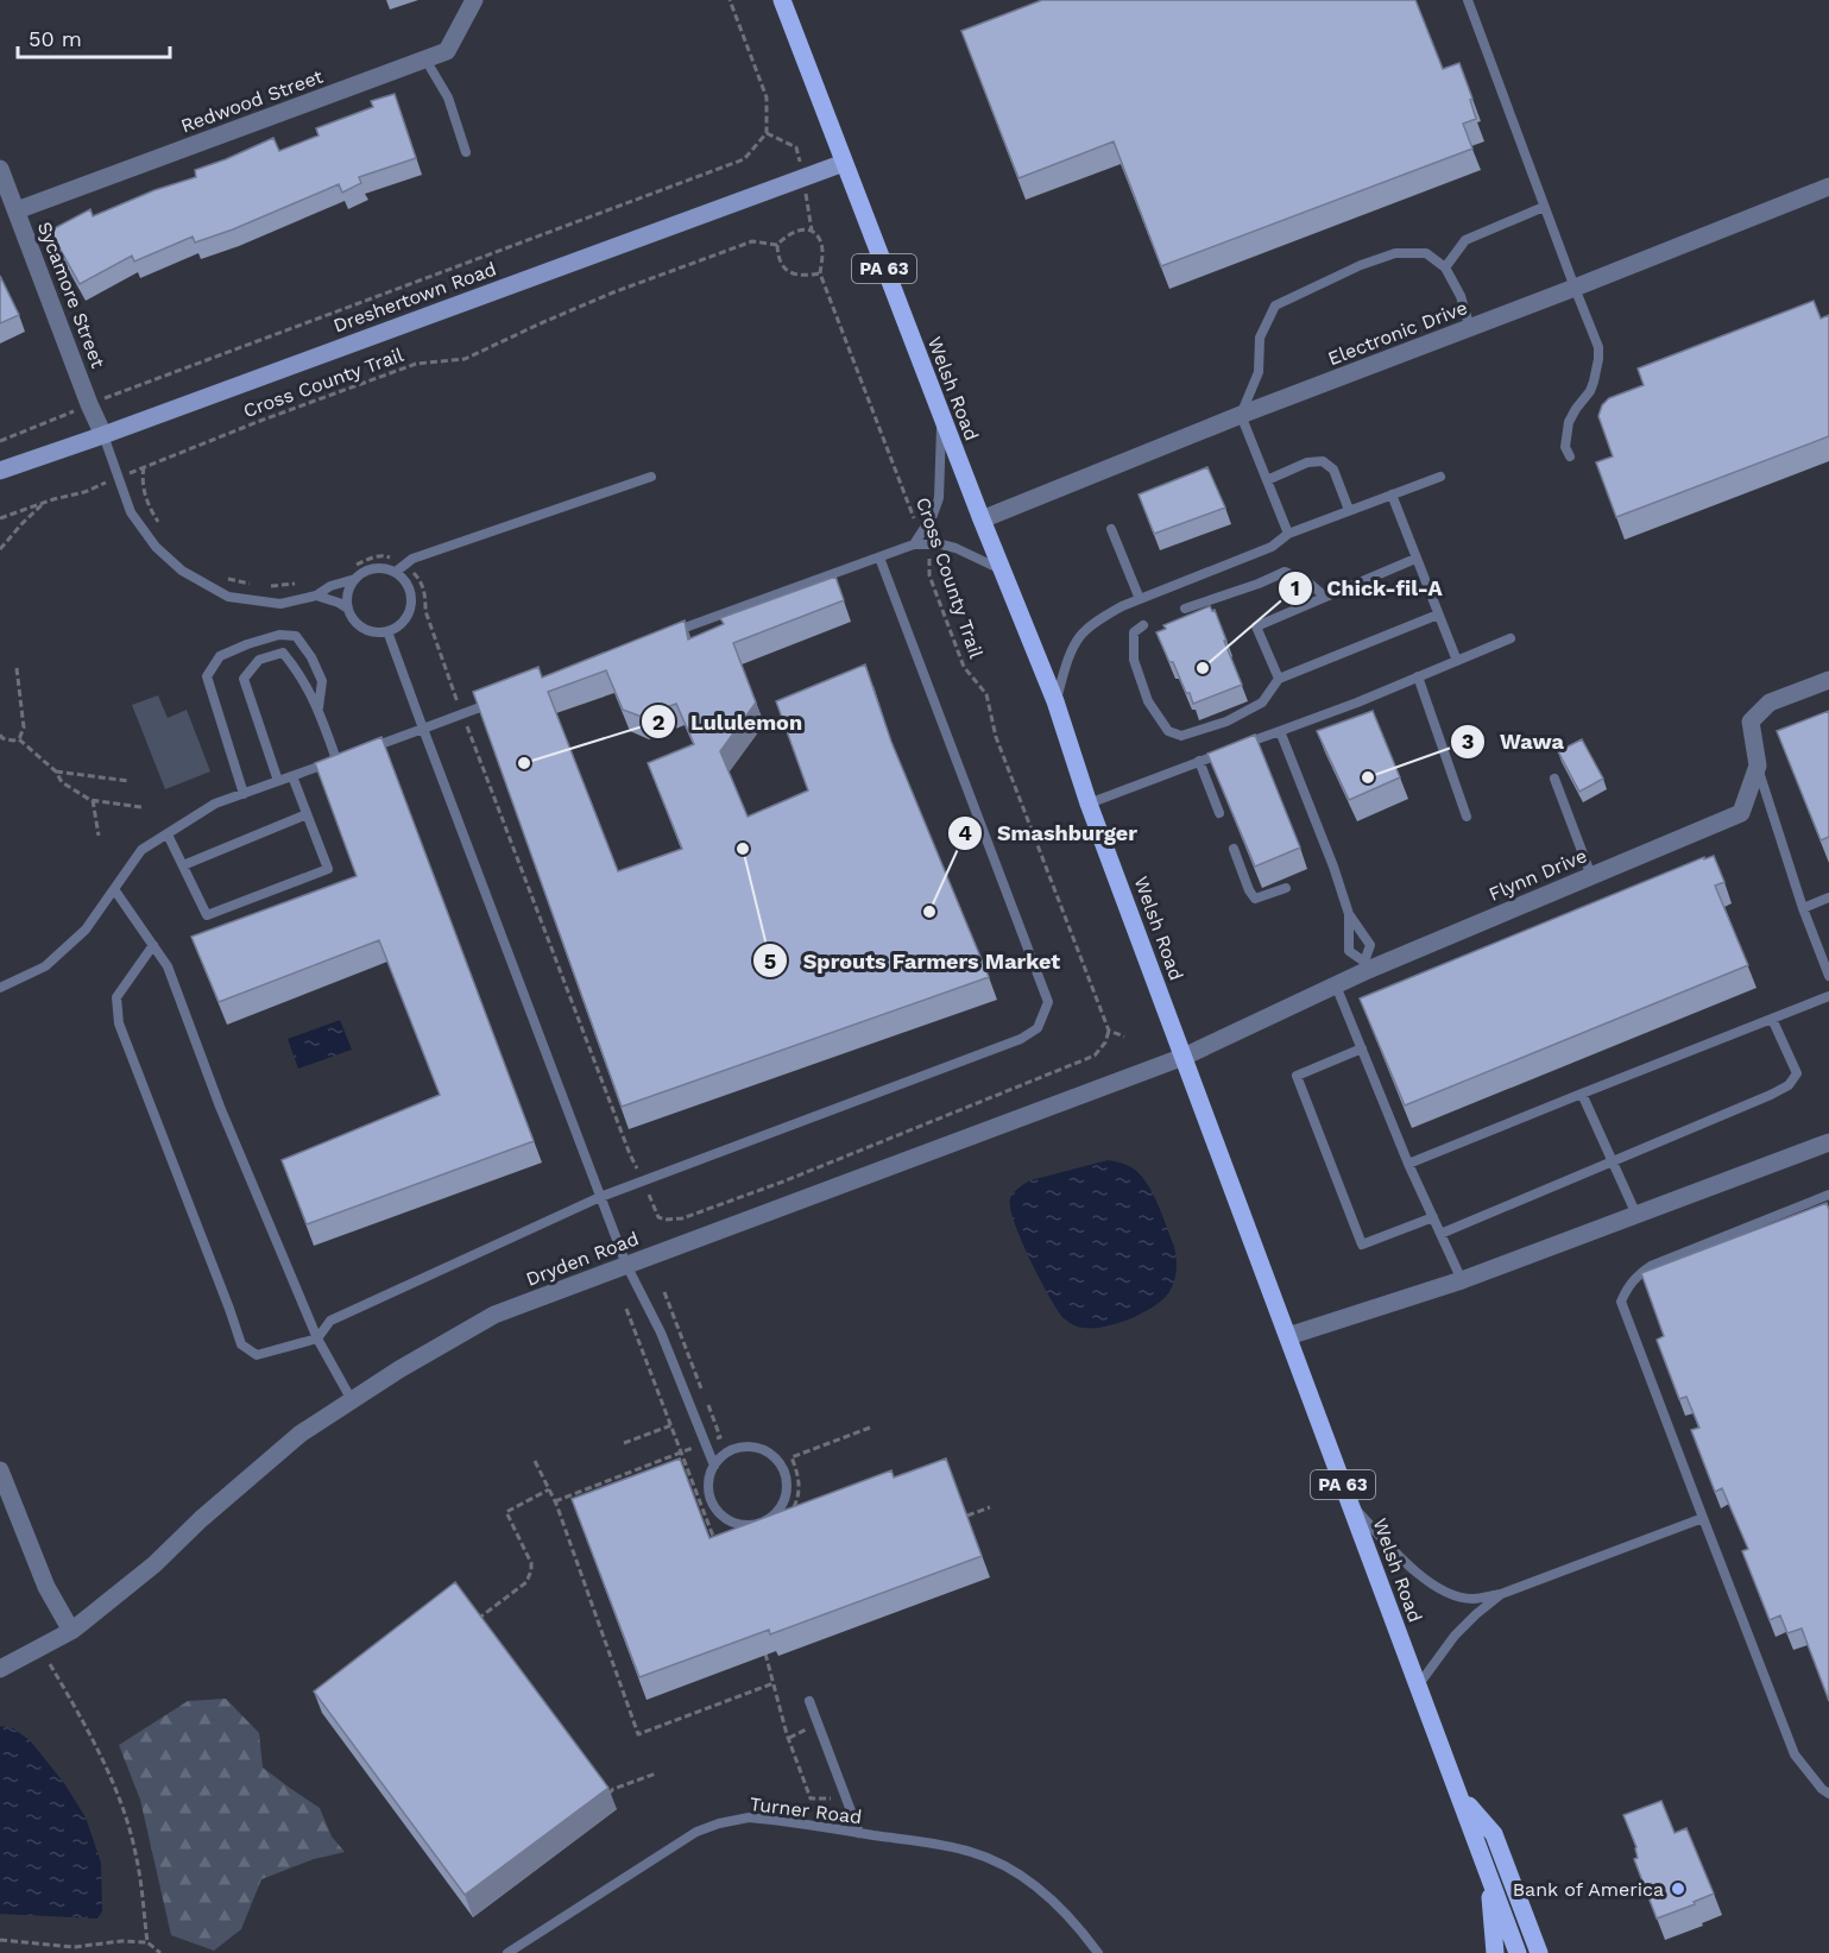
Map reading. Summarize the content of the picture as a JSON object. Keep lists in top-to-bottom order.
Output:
{
  "streets": {
    "main road": ["PA 63", "Dreshertown Road", "Welsh Road"],
    "street": [
      "Redwood Street",
      "Sycamore Street",
      "Electronic Drive",
      "Flynn Drive",
      "Dryden Road"
    ],
    "lane": ["Turner Road"],
    "path": ["Cross County Trail"]
  },
  "crossings": [
    ["Redwood Street", "Sycamore Street"],
    ["Sycamore Street", "Dreshertown Road"],
    ["Dreshertown Road", "Welsh Road"],
    ["Electronic Drive", "Welsh Road"],
    ["Welsh Road", "Flynn Drive"],
    ["Welsh Road", "Dryden Road"],
    ["Flynn Drive", "Dryden Road"]
  ],
  "places": [
    "Chick-fil-A",
    "Lululemon",
    "Wawa",
    "Sprouts Farmers Market",
    "Smashburger",
    "Bank of America"
  ],
  "scale_bar": "50 m"
}
